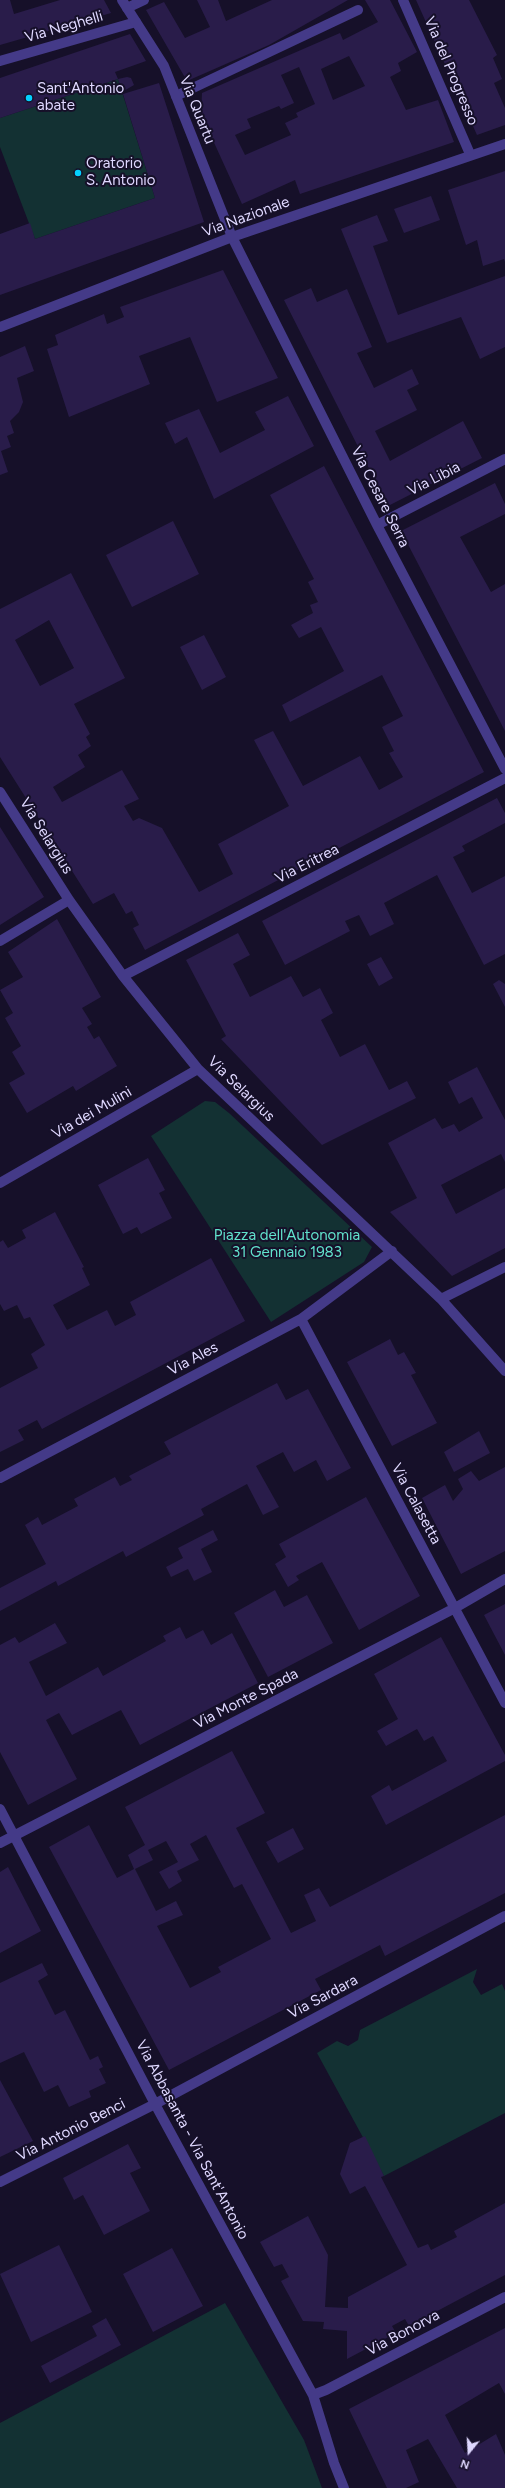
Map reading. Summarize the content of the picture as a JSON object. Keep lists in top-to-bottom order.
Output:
{
  "streets": {
    "street": [
      "Via Neghelli",
      "Via del Progresso",
      "Via Quartu",
      "Via Nazionale",
      "Via Libia",
      "Via Cesare Serra",
      "Via Selargius",
      "Via Eritrea",
      "Via dei Mulini",
      "Via Ales",
      "Via Calasetta",
      "Via Monte Spada",
      "Via Sardara",
      "Via Antonio Benci",
      "Via Abbasanta - Via Sant'Antonio",
      "Via Bonorva"
    ]
  },
  "crossings": [
    ["Via Neghelli", "Via Quartu"],
    ["Via del Progresso", "Via Nazionale"],
    ["Via Quartu", "Via Nazionale"],
    ["Via Quartu", "Via Cesare Serra"],
    ["Via Nazionale", "Via Cesare Serra"],
    ["Via Libia", "Via Cesare Serra"],
    ["Via Selargius", "Via Eritrea"],
    ["Via Selargius", "Via dei Mulini"],
    ["Via Selargius", "Via Ales"],
    ["Via Ales", "Via Calasetta"],
    ["Via Calasetta", "Via Monte Spada"],
    ["Via Monte Spada", "Via Abbasanta - Via Sant'Antonio"],
    ["Via Sardara", "Via Antonio Benci"],
    ["Via Sardara", "Via Abbasanta - Via Sant'Antonio"],
    ["Via Antonio Benci", "Via Abbasanta - Via Sant'Antonio"],
    ["Via Abbasanta - Via Sant'Antonio", "Via Bonorva"]
  ],
  "parks": ["Piazza dell'Autonomia 31 Gennaio 1983"],
  "places": ["Sant'Antonio abate", "Oratorio S. Antonio"],
  "north": "bottom"
}
